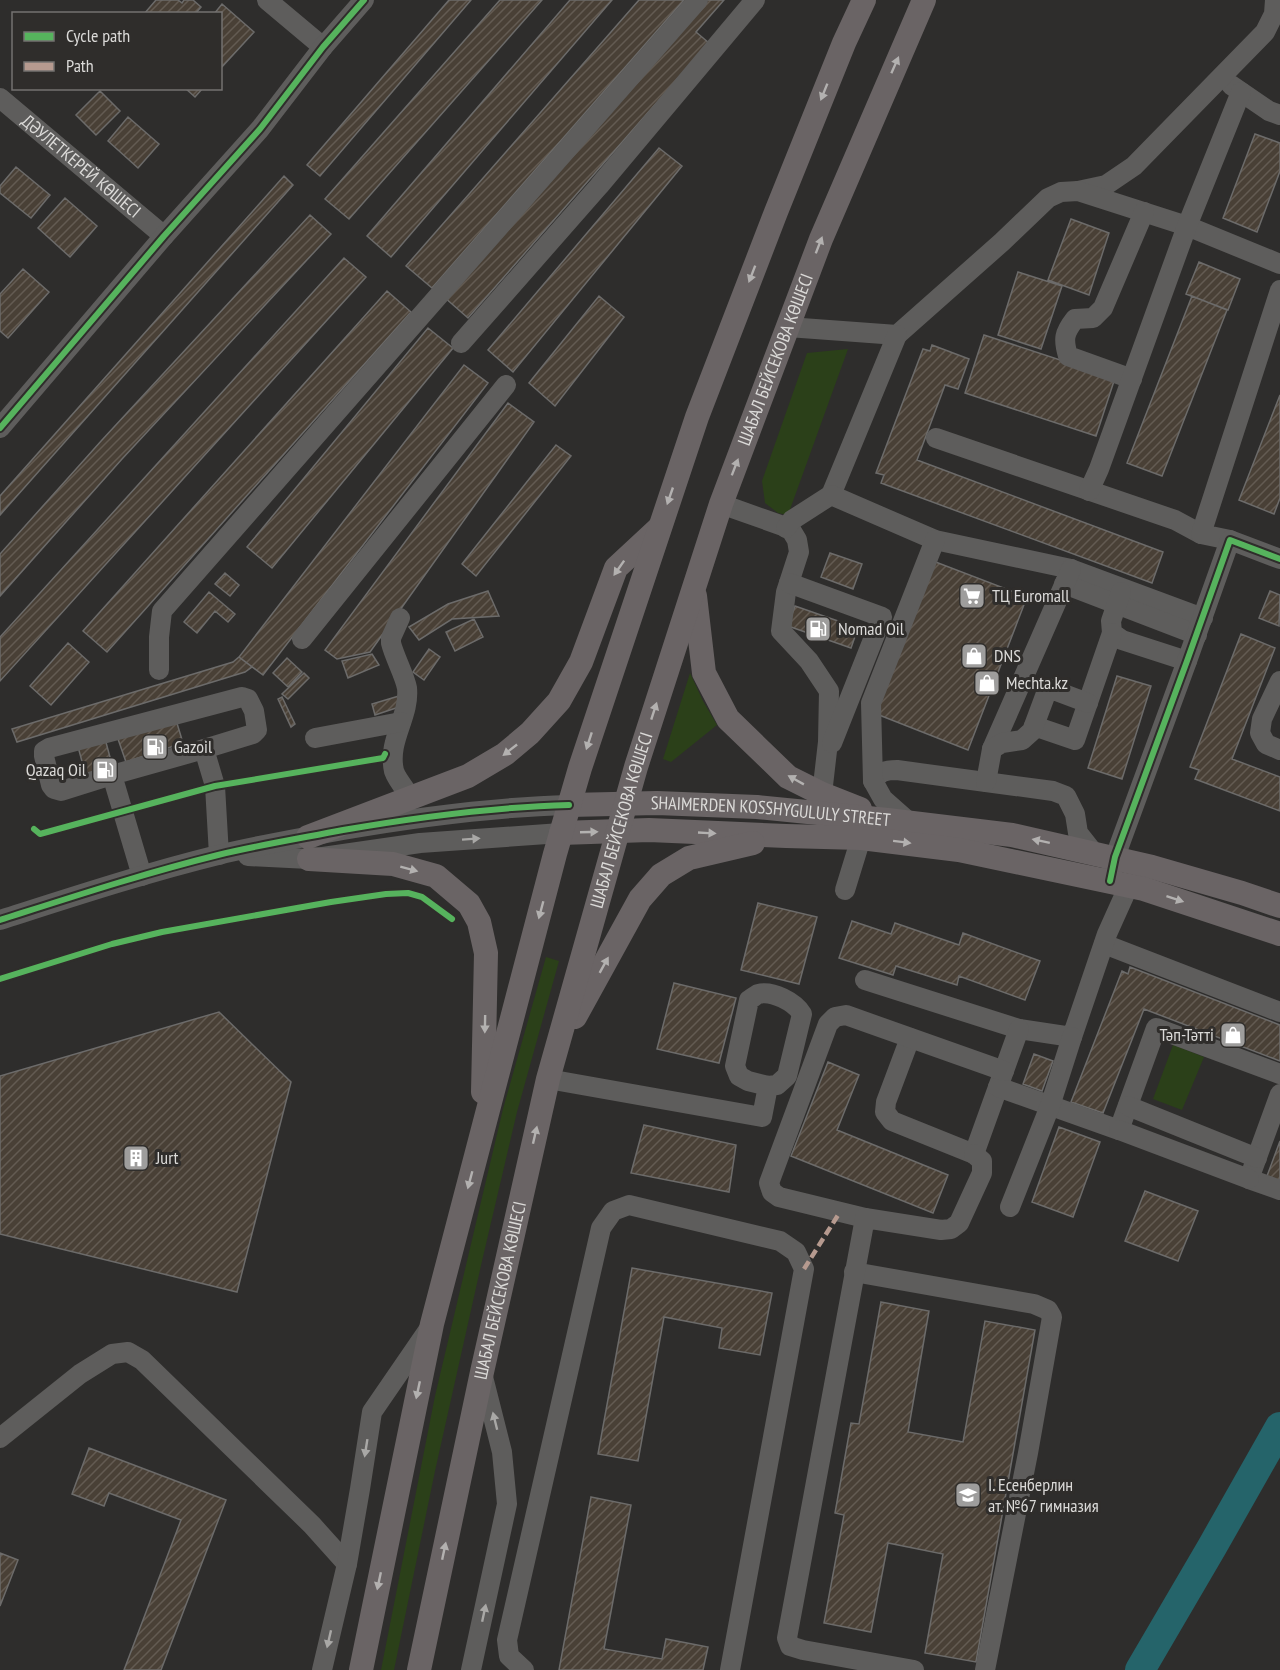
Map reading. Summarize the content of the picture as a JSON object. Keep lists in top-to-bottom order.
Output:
{
  "streets": {
    "main road": ["ШАБАЛ БЕЙСЕКОВА КӨШЕСІ", "SHAIMERDEN KOSSHYGULULY STREET"],
    "street": ["ДӘУЛЕТКЕРЕЙ КӨШЕСІ"]
  },
  "crossings": [
    ["ШАБАЛ БЕЙСЕКОВА КӨШЕСІ", "SHAIMERDEN KOSSHYGULULY STREET"]
  ],
  "places": {
    "supermarket": ["ТЦ Euromall"],
    "fuel station": ["Nomad Oil", "Gazoil", "Qazaq Oil"],
    "shop": ["DNS", "Mechta.kz", "Тәп-Тәтті"],
    "building": ["Jurt"],
    "school or university": ["І. Есенберлин ат. №67 гимназия"]
  },
  "legend": ["Cycle path", "Path"]
}
